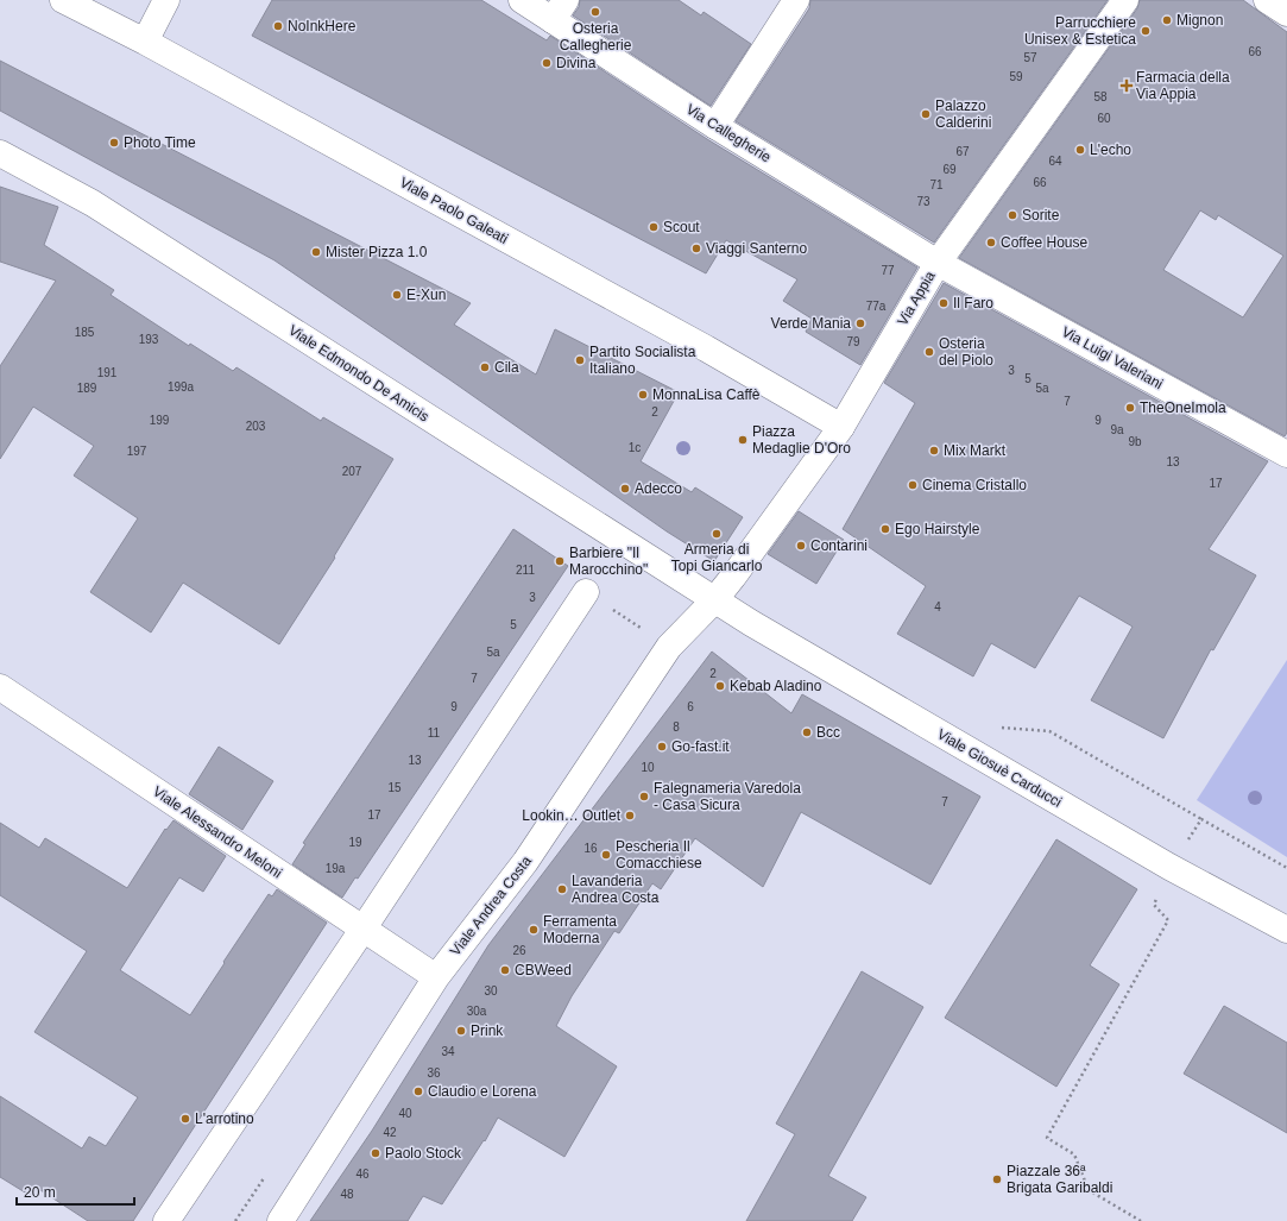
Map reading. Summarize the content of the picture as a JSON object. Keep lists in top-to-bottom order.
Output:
{
  "streets": {
    "street": [
      "Via Callegherie",
      "Viale Paolo Galeati",
      "Via Appia",
      "Via Luigi Valeriani",
      "Viale Edmondo De Amicis",
      "Viale Giosuè Carducci",
      "Viale Alessandro Meloni",
      "Viale Andrea Costa"
    ]
  },
  "crossings": [
    ["Via Callegherie", "Via Appia"],
    ["Via Callegherie", "Via Luigi Valeriani"],
    ["Viale Paolo Galeati", "Via Appia"],
    ["Via Appia", "Via Luigi Valeriani"],
    ["Via Appia", "Viale Edmondo De Amicis"],
    ["Via Appia", "Viale Giosuè Carducci"],
    ["Via Appia", "Viale Andrea Costa"],
    ["Viale Edmondo De Amicis", "Viale Giosuè Carducci"],
    ["Viale Edmondo De Amicis", "Viale Andrea Costa"],
    ["Viale Giosuè Carducci", "Viale Andrea Costa"],
    ["Viale Alessandro Meloni", "Viale Andrea Costa"]
  ],
  "places": {
    "other": [
      "Osteria Callegherie",
      "Mignon",
      "NoInkHere",
      "Parrucchiere Unisex & Estetica",
      "Divina",
      "Palazzo Calderini",
      "Photo Time",
      "L'echo",
      "Sorite",
      "Scout",
      "Coffee House",
      "Viaggi Santerno",
      "Mister Pizza 1.0",
      "E-Xun",
      "Il Faro",
      "Verde Mania",
      "Osteria del Piolo",
      "Partito Socialista Italiano",
      "Cila",
      "MonnaLisa Caffè",
      "TheOneImola",
      "Piazza Medaglie D'Oro",
      "Mix Markt",
      "Cinema Cristallo",
      "Adecco",
      "Ego Hairstyle",
      "Armeria di Topi Giancarlo",
      "Contarini",
      "Barbiere \"Il Marocchino\"",
      "Kebab Aladino",
      "Bcc",
      "Go-fast.it",
      "Falegnameria Varedola - Casa Sicura",
      "Lookin… Outlet",
      "Pescheria Il Comacchiese",
      "Lavanderia Andrea Costa",
      "Ferramenta Moderna",
      "CBWeed",
      "Prink",
      "Claudio e Lorena",
      "L'arrotino",
      "Paolo Stock",
      "Piazzale 36ª Brigata Garibaldi"
    ],
    "health": ["Farmacia della Via Appia"]
  },
  "house_numbers": [
    "66",
    "57",
    "59",
    "58",
    "60",
    "67",
    "64",
    "69",
    "66",
    "71",
    "73",
    "77",
    "77a",
    "185",
    "193",
    "79",
    "3",
    "191",
    "5",
    "199a",
    "189",
    "5a",
    "7",
    "2",
    "199",
    "9",
    "203",
    "9a",
    "9b",
    "1c",
    "197",
    "13",
    "207",
    "17",
    "211",
    "3",
    "4",
    "5",
    "5a",
    "2",
    "7",
    "9",
    "6",
    "8",
    "11",
    "13",
    "10",
    "15",
    "7",
    "17",
    "19",
    "16",
    "19a",
    "26",
    "30",
    "30a",
    "34",
    "36",
    "40",
    "42",
    "46",
    "48"
  ],
  "scale_bar": "20 m"
}
